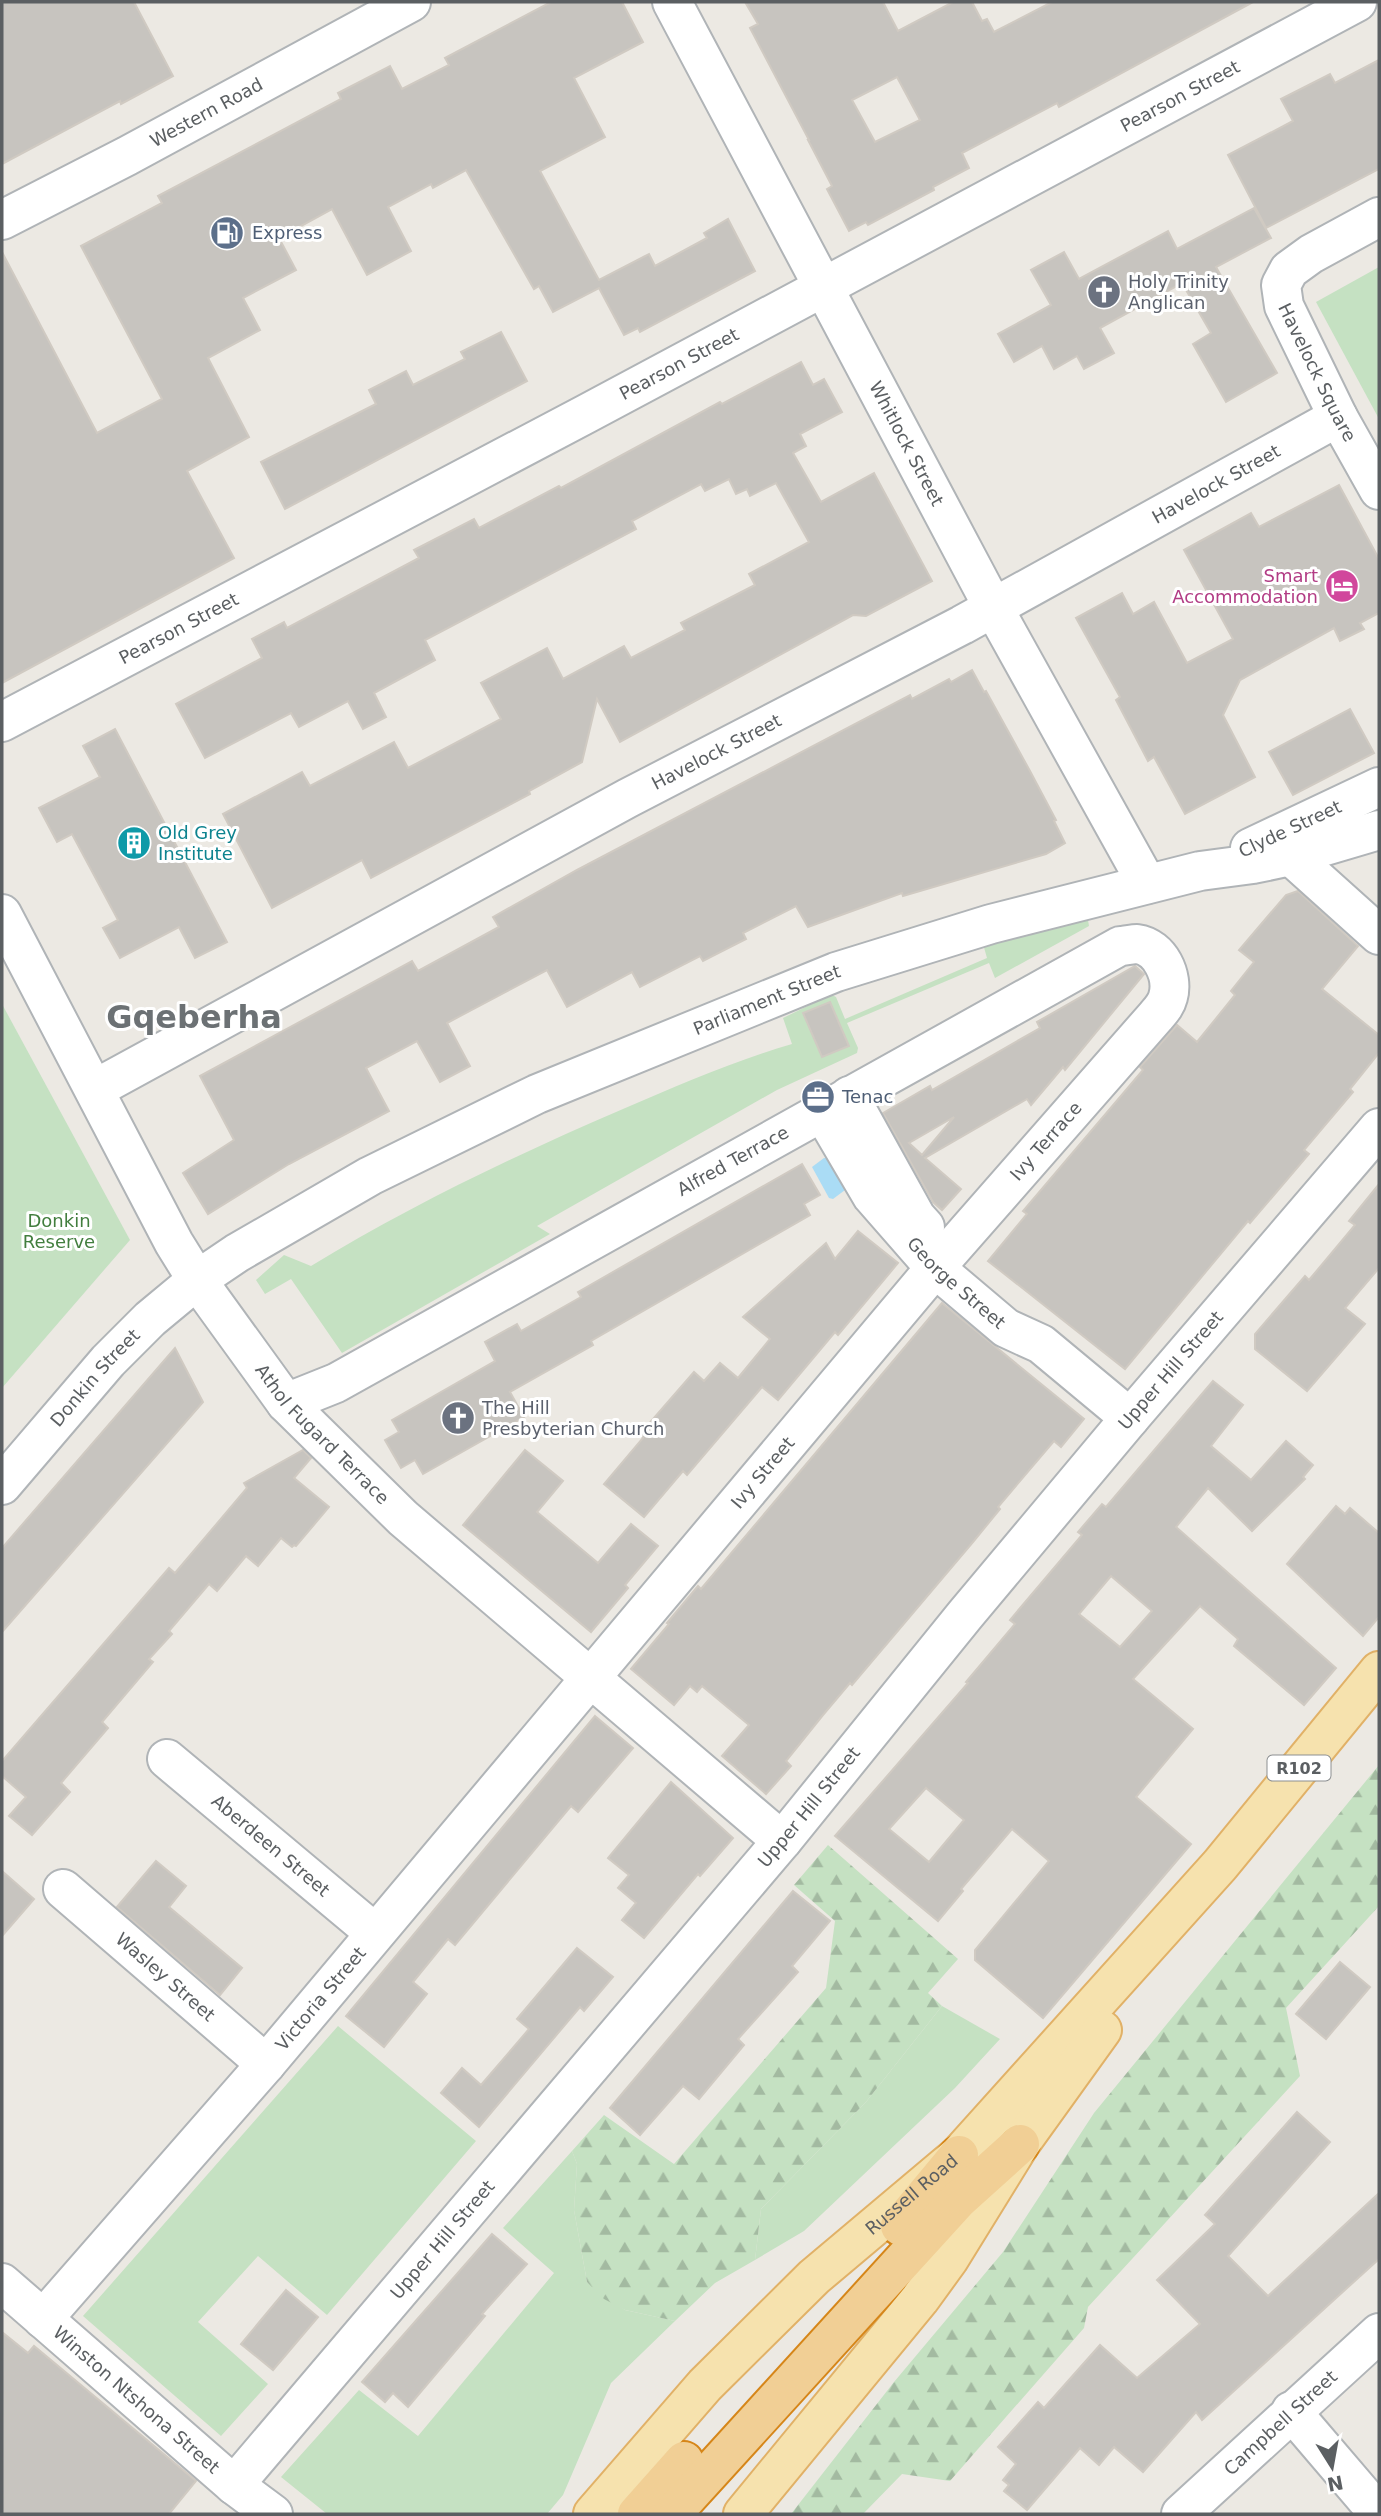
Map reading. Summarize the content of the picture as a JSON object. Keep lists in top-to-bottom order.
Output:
{
  "streets": {
    "main road": ["R102", "Russell Road"],
    "street": [
      "Pearson Street",
      "Western Road",
      "Havelock Square",
      "Whitlock Street",
      "Havelock Street",
      "Clyde Street",
      "Parliament Street",
      "Ivy Terrace",
      "Alfred Terrace",
      "George Street",
      "Upper Hill Street",
      "Donkin Street",
      "Athol Fugard Terrace",
      "Ivy Street",
      "Aberdeen Street",
      "Wasley Street",
      "Victoria Street",
      "Winston Ntshona Street",
      "Campbell Street"
    ]
  },
  "crossings": [
    ["Pearson Street", "Whitlock Street"],
    ["Havelock Square", "Havelock Street"],
    ["Whitlock Street", "Havelock Street"],
    ["Whitlock Street", "Parliament Street"],
    ["Havelock Street", "Athol Fugard Terrace"],
    ["Clyde Street", "Parliament Street"],
    ["Parliament Street", "Donkin Street"],
    ["Parliament Street", "Athol Fugard Terrace"],
    ["Ivy Terrace", "Alfred Terrace"],
    ["Ivy Terrace", "George Street"],
    ["Ivy Terrace", "Ivy Street"],
    ["Alfred Terrace", "George Street"],
    ["Alfred Terrace", "Athol Fugard Terrace"],
    ["George Street", "Upper Hill Street"],
    ["George Street", "Ivy Street"],
    ["Upper Hill Street", "Athol Fugard Terrace"],
    ["Upper Hill Street", "Winston Ntshona Street"],
    ["Donkin Street", "Athol Fugard Terrace"],
    ["Athol Fugard Terrace", "Ivy Street"],
    ["Athol Fugard Terrace", "Victoria Street"],
    ["Ivy Street", "Victoria Street"],
    ["Aberdeen Street", "Victoria Street"],
    ["Wasley Street", "Victoria Street"],
    ["Victoria Street", "Winston Ntshona Street"]
  ],
  "districts": ["Gqeberha"],
  "parks": ["Donkin Reserve"],
  "places": {
    "fuel station": ["Express"],
    "church": ["Holy Trinity Anglican", "The Hill Presbyterian Church"],
    "hotel": ["Smart Accommodation"],
    "building": ["Old Grey Institute"],
    "office": ["Tenac"]
  },
  "north": "bottom"
}
